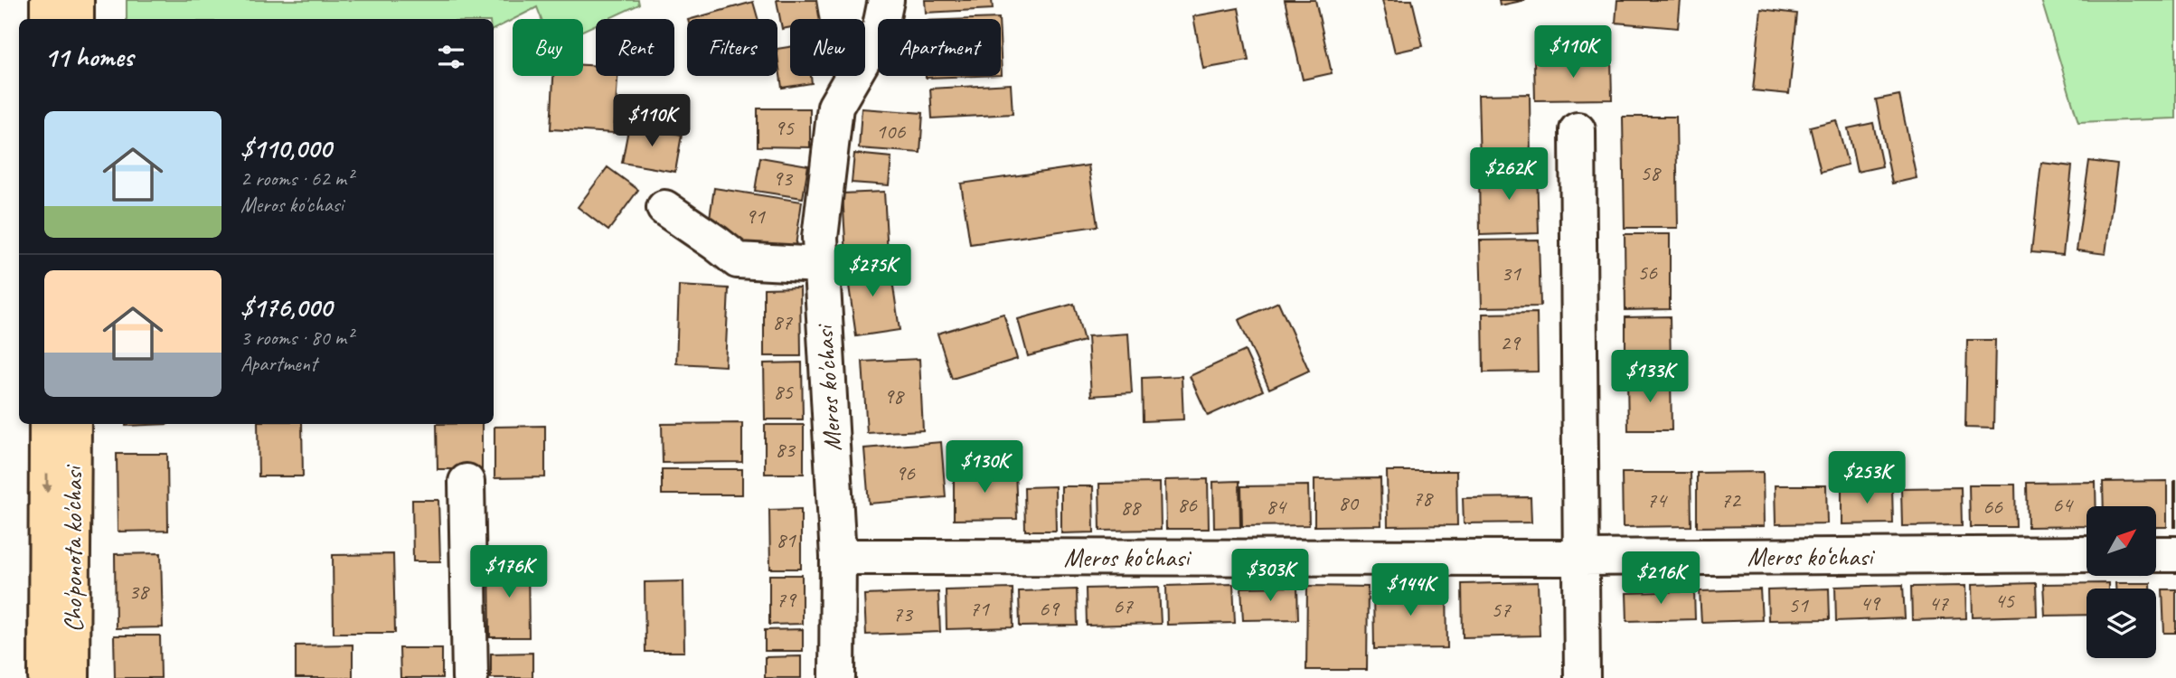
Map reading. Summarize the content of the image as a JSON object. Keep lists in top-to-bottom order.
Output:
{
  "streets": {
    "main road": ["Cho'ponota ko'chasi"],
    "street": ["Meros ko'chasi", "Meros ko‘chasi"]
  },
  "crossings": [
    ["Meros ko'chasi", "Meros ko‘chasi"]
  ],
  "house_numbers": [
    "95",
    "106",
    "58",
    "93",
    "91",
    "56",
    "31",
    "87",
    "29",
    "85",
    "98",
    "83",
    "96",
    "78",
    "74",
    "72",
    "80",
    "86",
    "64",
    "84",
    "66",
    "88",
    "81",
    "38",
    "79",
    "45",
    "49",
    "47",
    "51",
    "67",
    "71",
    "69",
    "57",
    "73"
  ],
  "north": "top right",
  "page": {
    "chip": [
      "Buy",
      "Rent",
      "Filters",
      "New",
      "Apartment"
    ],
    "heading": "11 homes",
    "price": [
      "$110K",
      "$110K",
      "$262K",
      "$275K",
      "$133K",
      "$130K",
      "$253K",
      "$176K",
      "$303K",
      "$216K",
      "$144K"
    ],
    "list": [
      {
        "name": "$110,000",
        "note": "2 rooms · 62 m² · Meros ko'chasi"
      },
      {
        "name": "$176,000",
        "note": "3 rooms · 80 m² · Apartment"
      }
    ]
  }
}
